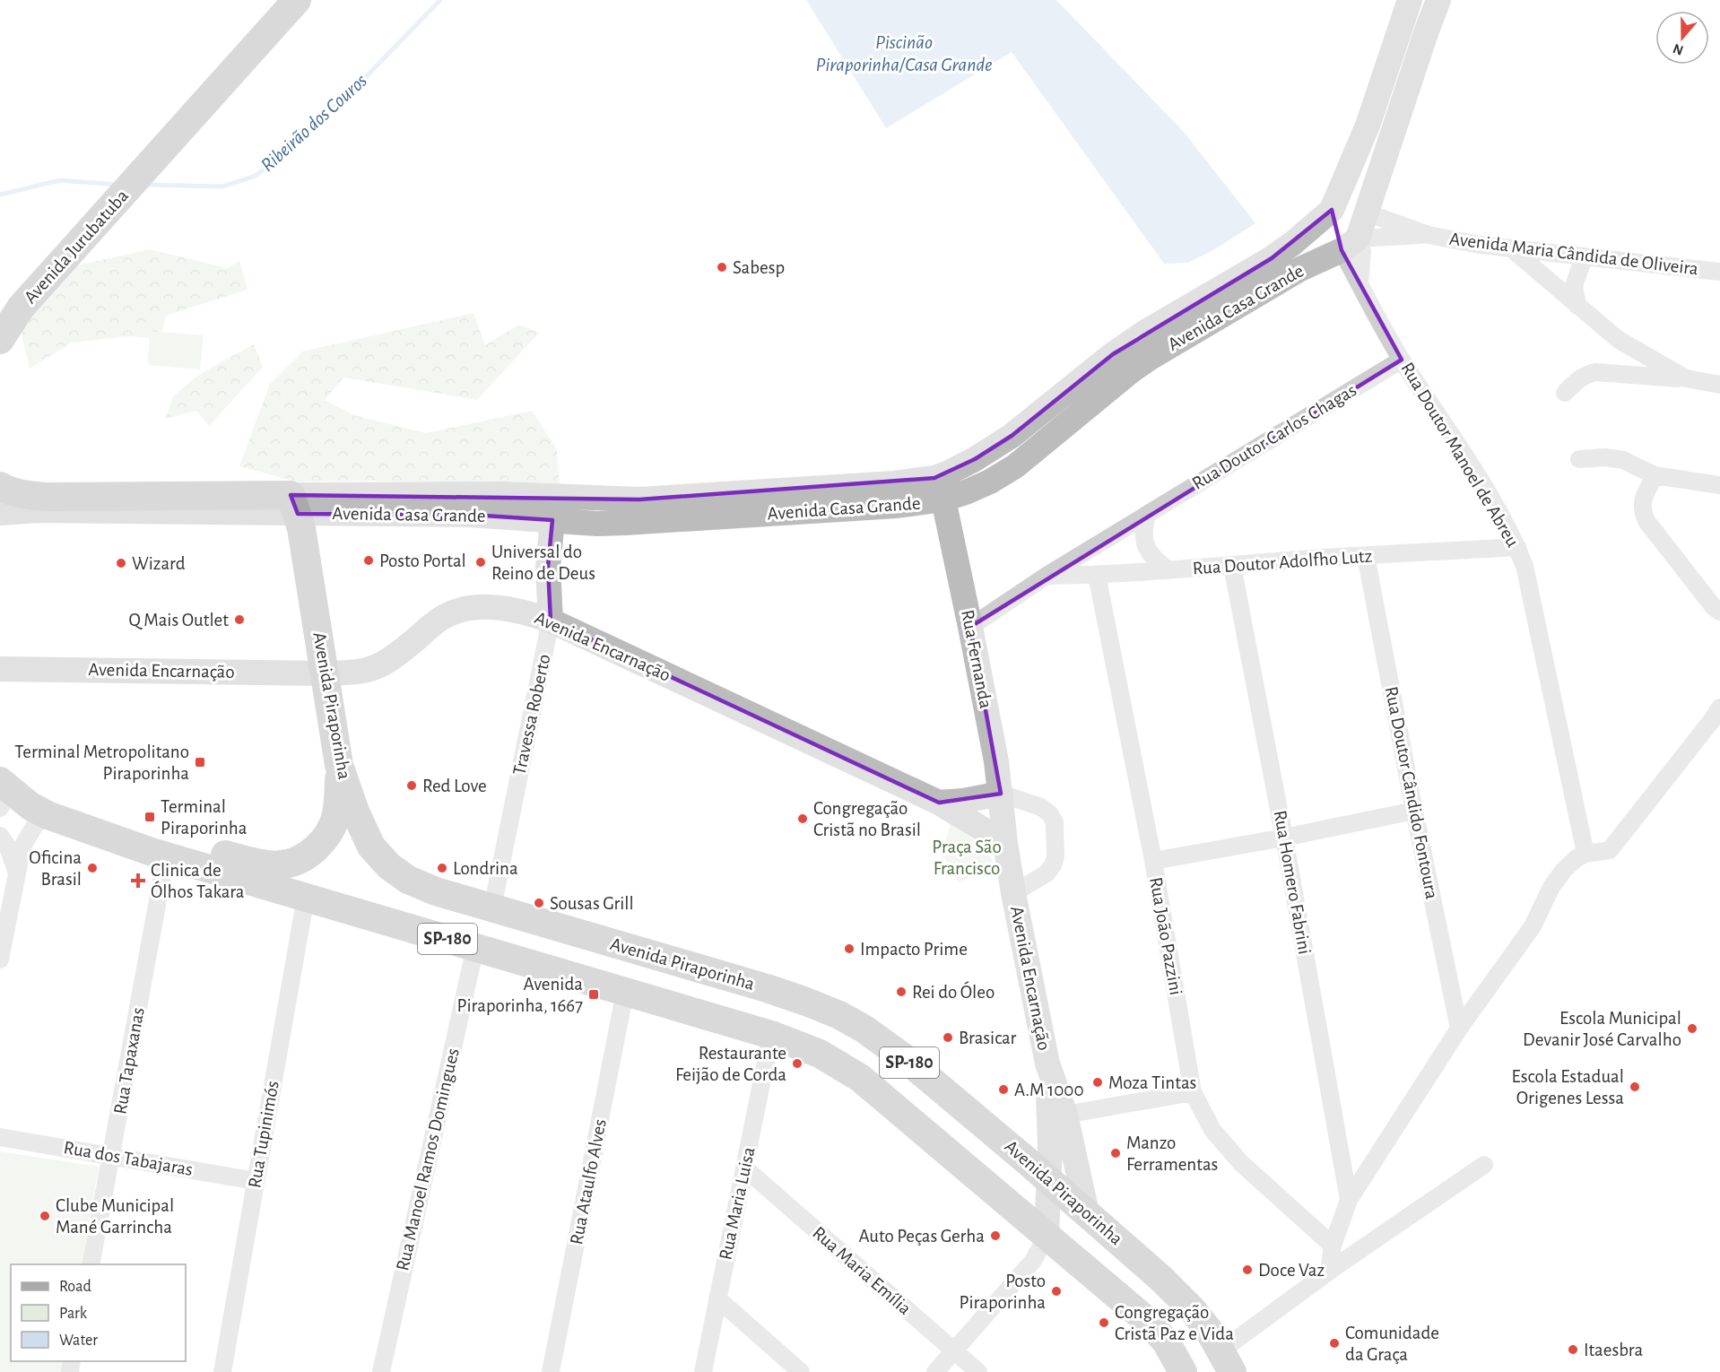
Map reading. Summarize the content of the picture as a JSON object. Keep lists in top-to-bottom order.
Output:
{
  "streets": {
    "main road": [
      "Avenida Jurubatuba",
      "Avenida Casa Grande",
      "Avenida Encarnação",
      "Rua Fernanda",
      "Avenida Piraporinha",
      "Travessa Roberto",
      "SP-180"
    ],
    "street": [
      "Avenida Maria Cândida de Oliveira",
      "Rua Doutor Carlos Chagas",
      "Rua Doutor Manoel de Abreu",
      "Rua Doutor Adolfho Lutz",
      "Rua Doutor Cândido Fontoura",
      "Rua Homero Fabrini",
      "Rua João Pazzini",
      "Rua Tapaxanas",
      "Rua Tupinimós",
      "Rua dos Tabajaras",
      "Rua Manoel Ramos Domingues",
      "Rua Ataulfo Alves",
      "Rua Maria Luisa",
      "Rua Maria Emília"
    ]
  },
  "crossings": [
    ["Avenida Maria Cândida de Oliveira", "Avenida Casa Grande"],
    ["Avenida Maria Cândida de Oliveira", "Rua Doutor Manoel de Abreu"],
    ["Avenida Casa Grande", "Rua Doutor Manoel de Abreu"],
    ["Avenida Casa Grande", "Rua Fernanda"],
    ["Avenida Casa Grande", "Avenida Piraporinha"],
    ["Avenida Casa Grande", "Travessa Roberto"],
    ["Rua Doutor Carlos Chagas", "Rua Doutor Manoel de Abreu"],
    ["Rua Doutor Carlos Chagas", "Rua Doutor Adolfho Lutz"],
    ["Rua Doutor Carlos Chagas", "Rua Fernanda"],
    ["Rua Doutor Manoel de Abreu", "Rua Doutor Adolfho Lutz"],
    ["Rua Doutor Adolfho Lutz", "Rua Doutor Cândido Fontoura"],
    ["Rua Doutor Adolfho Lutz", "Rua Homero Fabrini"],
    ["Rua Doutor Adolfho Lutz", "Rua João Pazzini"],
    ["Avenida Encarnação", "Rua Fernanda"],
    ["Avenida Encarnação", "Avenida Piraporinha"],
    ["Avenida Encarnação", "Travessa Roberto"],
    ["Avenida Encarnação", "SP-180"],
    ["Avenida Piraporinha", "Travessa Roberto"],
    ["SP-180", "Rua Tapaxanas"],
    ["SP-180", "Rua Tupinimós"],
    ["SP-180", "Rua Manoel Ramos Domingues"],
    ["SP-180", "Rua Ataulfo Alves"],
    ["SP-180", "Rua Maria Luisa"],
    ["Rua Tapaxanas", "Rua dos Tabajaras"],
    ["Rua Tupinimós", "Rua dos Tabajaras"],
    ["Rua Maria Luisa", "Rua Maria Emília"]
  ],
  "water": ["Piscinão Piraporinha/Casa Grande", "Ribeirão dos Couros"],
  "parks": ["Praça São Francisco"],
  "places": {
    "other": [
      "Sabesp",
      "Posto Portal",
      "Universal do Reino de Deus",
      "Wizard",
      "Q Mais Outlet",
      "Red Love",
      "Congregação Cristã no Brasil",
      "Oficina Brasil",
      "Londrina",
      "Sousas Grill",
      "Impacto Prime",
      "Rei do Óleo",
      "Escola Municipal Devanir José Carvalho",
      "Brasicar",
      "Restaurante Feijão de Corda",
      "Moza Tintas",
      "Escola Estadual Origenes Lessa",
      "A.M 1000",
      "Manzo Ferramentas",
      "Clube Municipal Mané Garrincha",
      "Auto Peças Gerha",
      "Doce Vaz",
      "Posto Piraporinha",
      "Congregação Cristã Paz e Vida",
      "Comunidade da Graça",
      "Itaesbra"
    ],
    "transit": ["Terminal Metropolitano Piraporinha", "Terminal Piraporinha", "Avenida Piraporinha, 1667"],
    "health": ["Clinica de Ólhos Takara"]
  },
  "legend": ["Road", "Park", "Water"],
  "north": "bottom"
}
